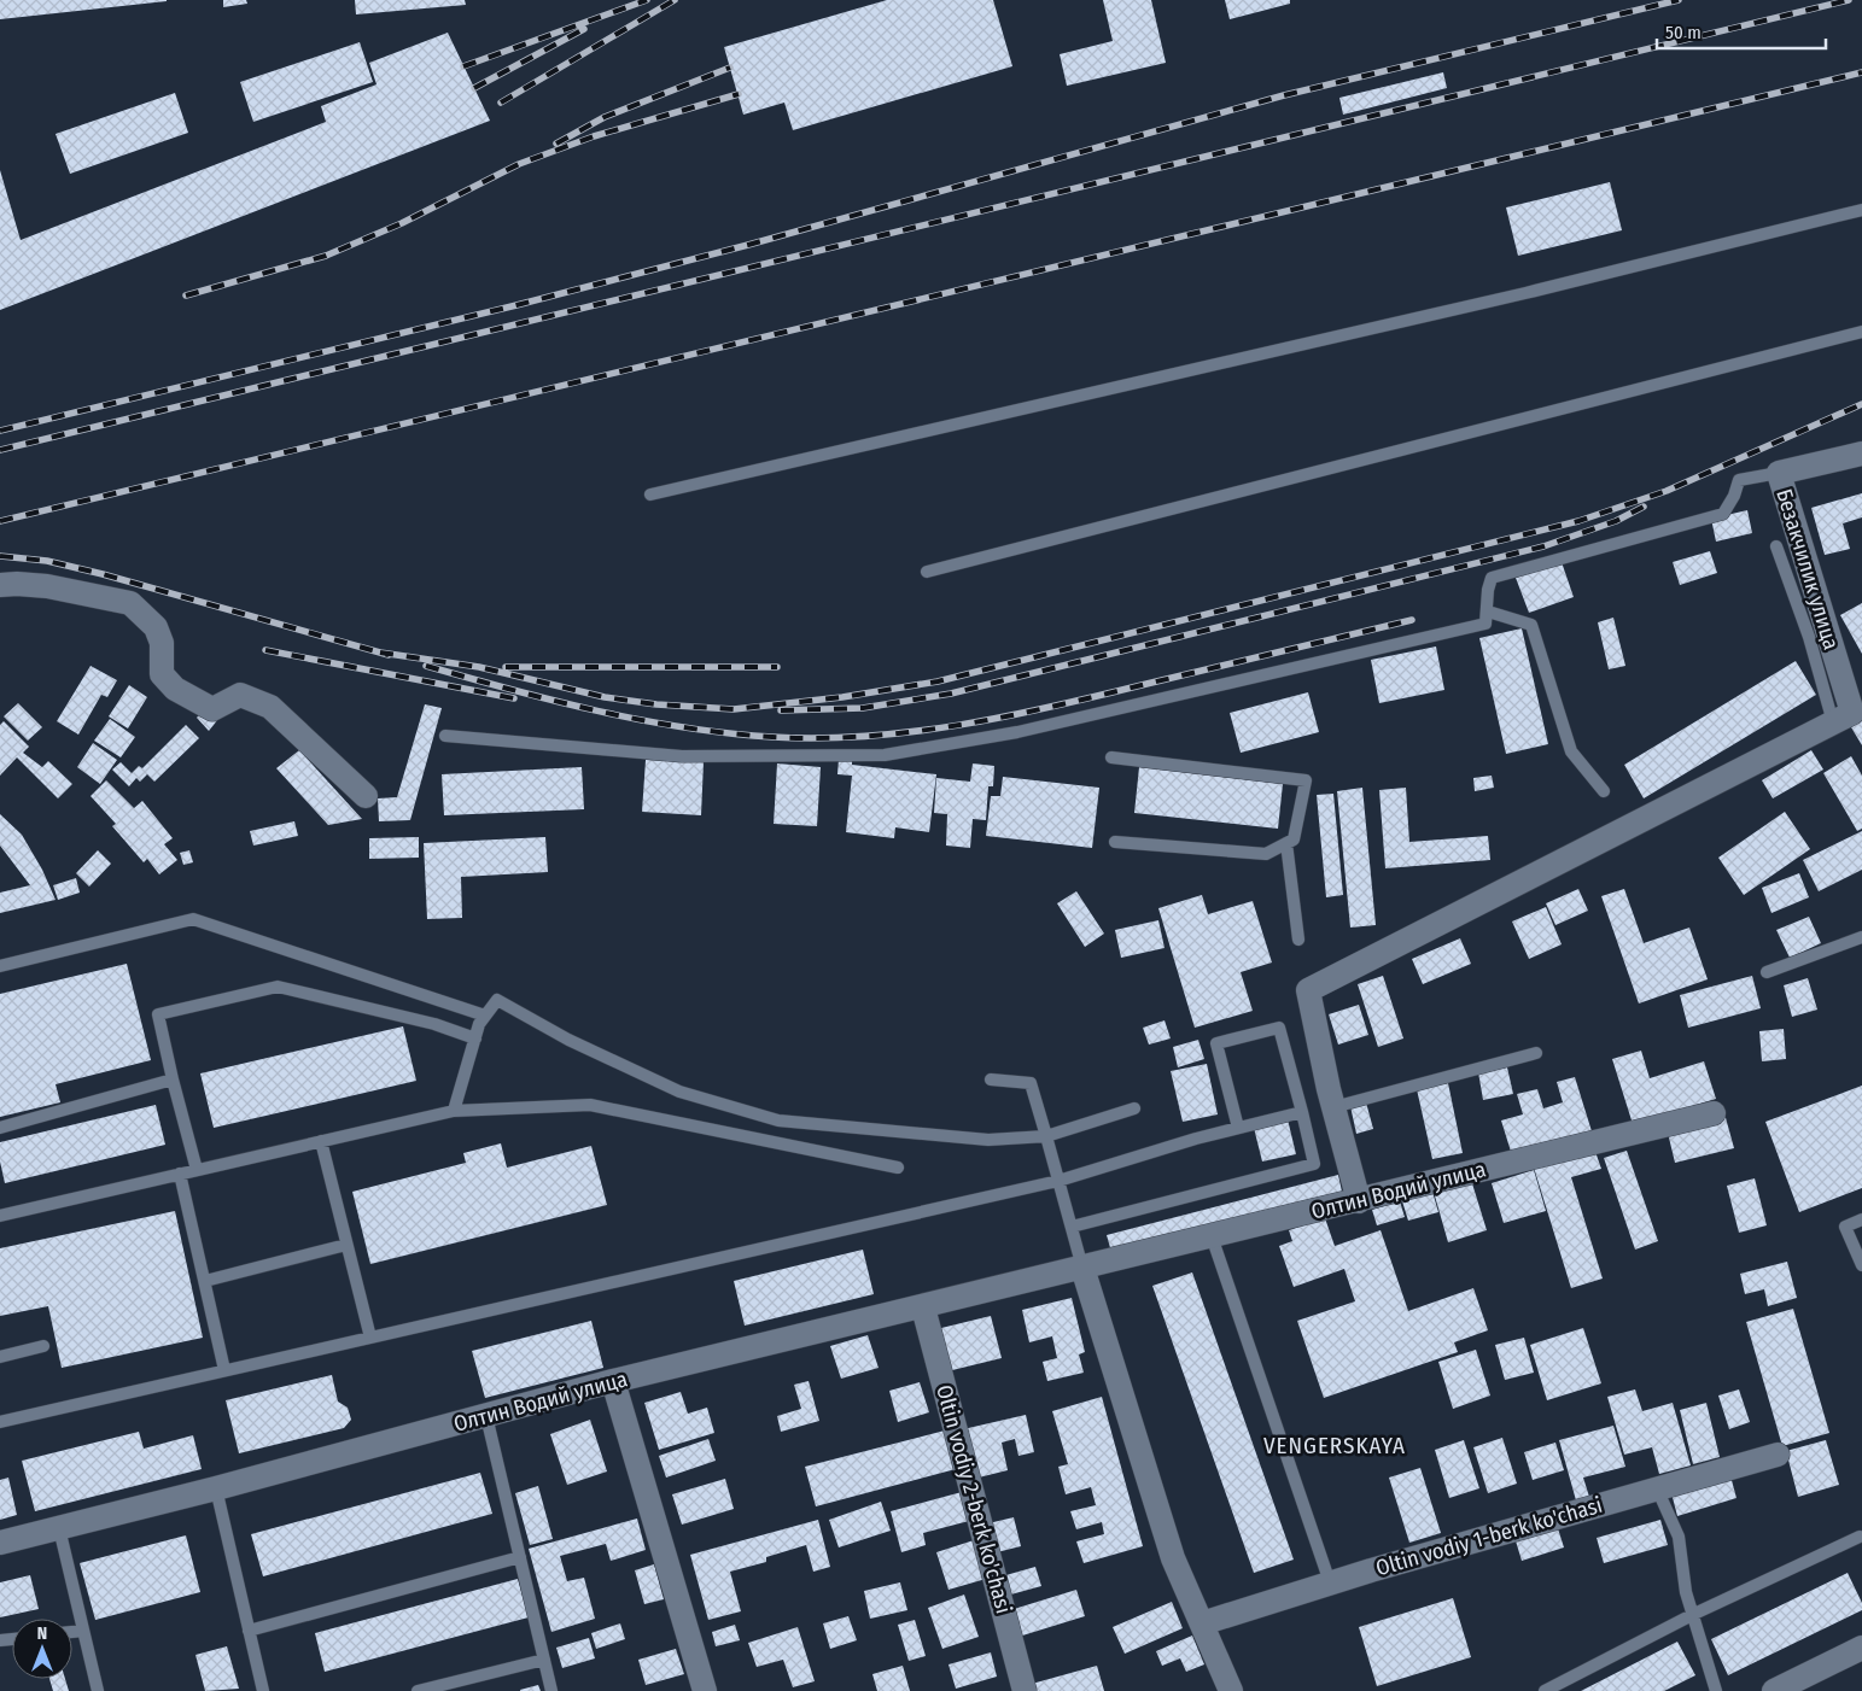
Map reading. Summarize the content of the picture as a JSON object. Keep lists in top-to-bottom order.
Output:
{
  "streets": {
    "street": [
      "Безакчилик улица",
      "Олтин Водий улица",
      "Oltin vodiy 2-berk ko'chasi",
      "Oltin vodiy 1-berk ko'chasi"
    ]
  },
  "crossings": [
    ["Олтин Водий улица", "Oltin vodiy 2-berk ko'chasi"]
  ],
  "districts": ["VENGERSKAYA"],
  "scale_bar": "50 m",
  "north": "top"
}
